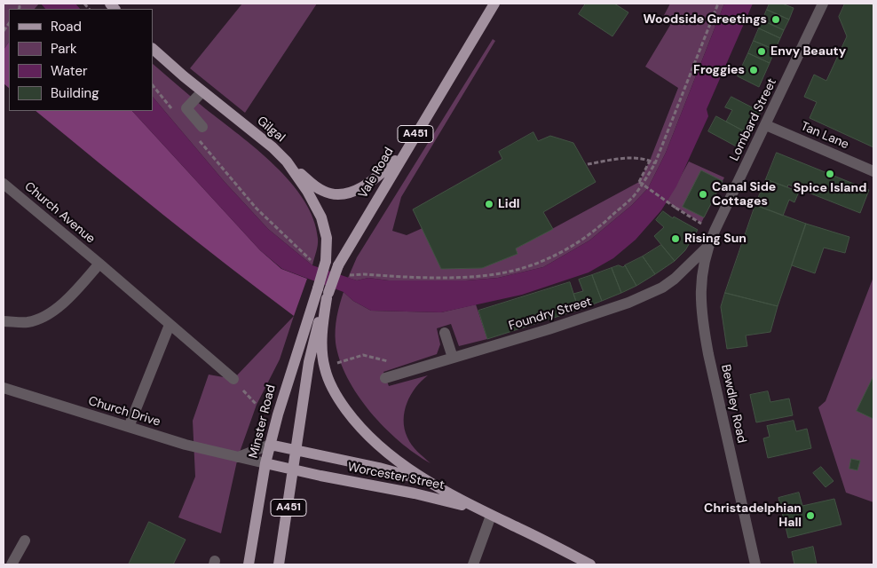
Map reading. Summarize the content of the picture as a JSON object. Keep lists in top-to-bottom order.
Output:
{
  "streets": {
    "main road": [
      "Gilgal",
      "A451",
      "Vale Road",
      "Minster Road",
      "Worcester Street"
    ],
    "street": [
      "Lombard Street",
      "Tan Lane",
      "Church Avenue",
      "Foundry Street",
      "Bewdley Road",
      "Church Drive"
    ]
  },
  "crossings": [
    ["Lombard Street", "Tan Lane"],
    ["Lombard Street", "Foundry Street"],
    ["Lombard Street", "Bewdley Road"],
    ["Gilgal", "A451"],
    ["Gilgal", "Vale Road"],
    ["Gilgal", "Minster Road"],
    ["Gilgal", "Worcester Street"],
    ["A451", "Vale Road"],
    ["A451", "Minster Road"],
    ["A451", "Worcester Street"],
    ["Vale Road", "Minster Road"],
    ["Vale Road", "Worcester Street"],
    ["Foundry Street", "Bewdley Road"],
    ["Church Drive", "Minster Road"],
    ["Church Drive", "Worcester Street"],
    ["Minster Road", "Worcester Street"]
  ],
  "places": [
    "Woodside Greetings",
    "Envy Beauty",
    "Froggies",
    "Spice Island",
    "Canal Side Cottages",
    "Lidl",
    "Rising Sun",
    "Christadelphian Hall"
  ],
  "legend": [
    "Road",
    "Park",
    "Water",
    "Building"
  ]
}
